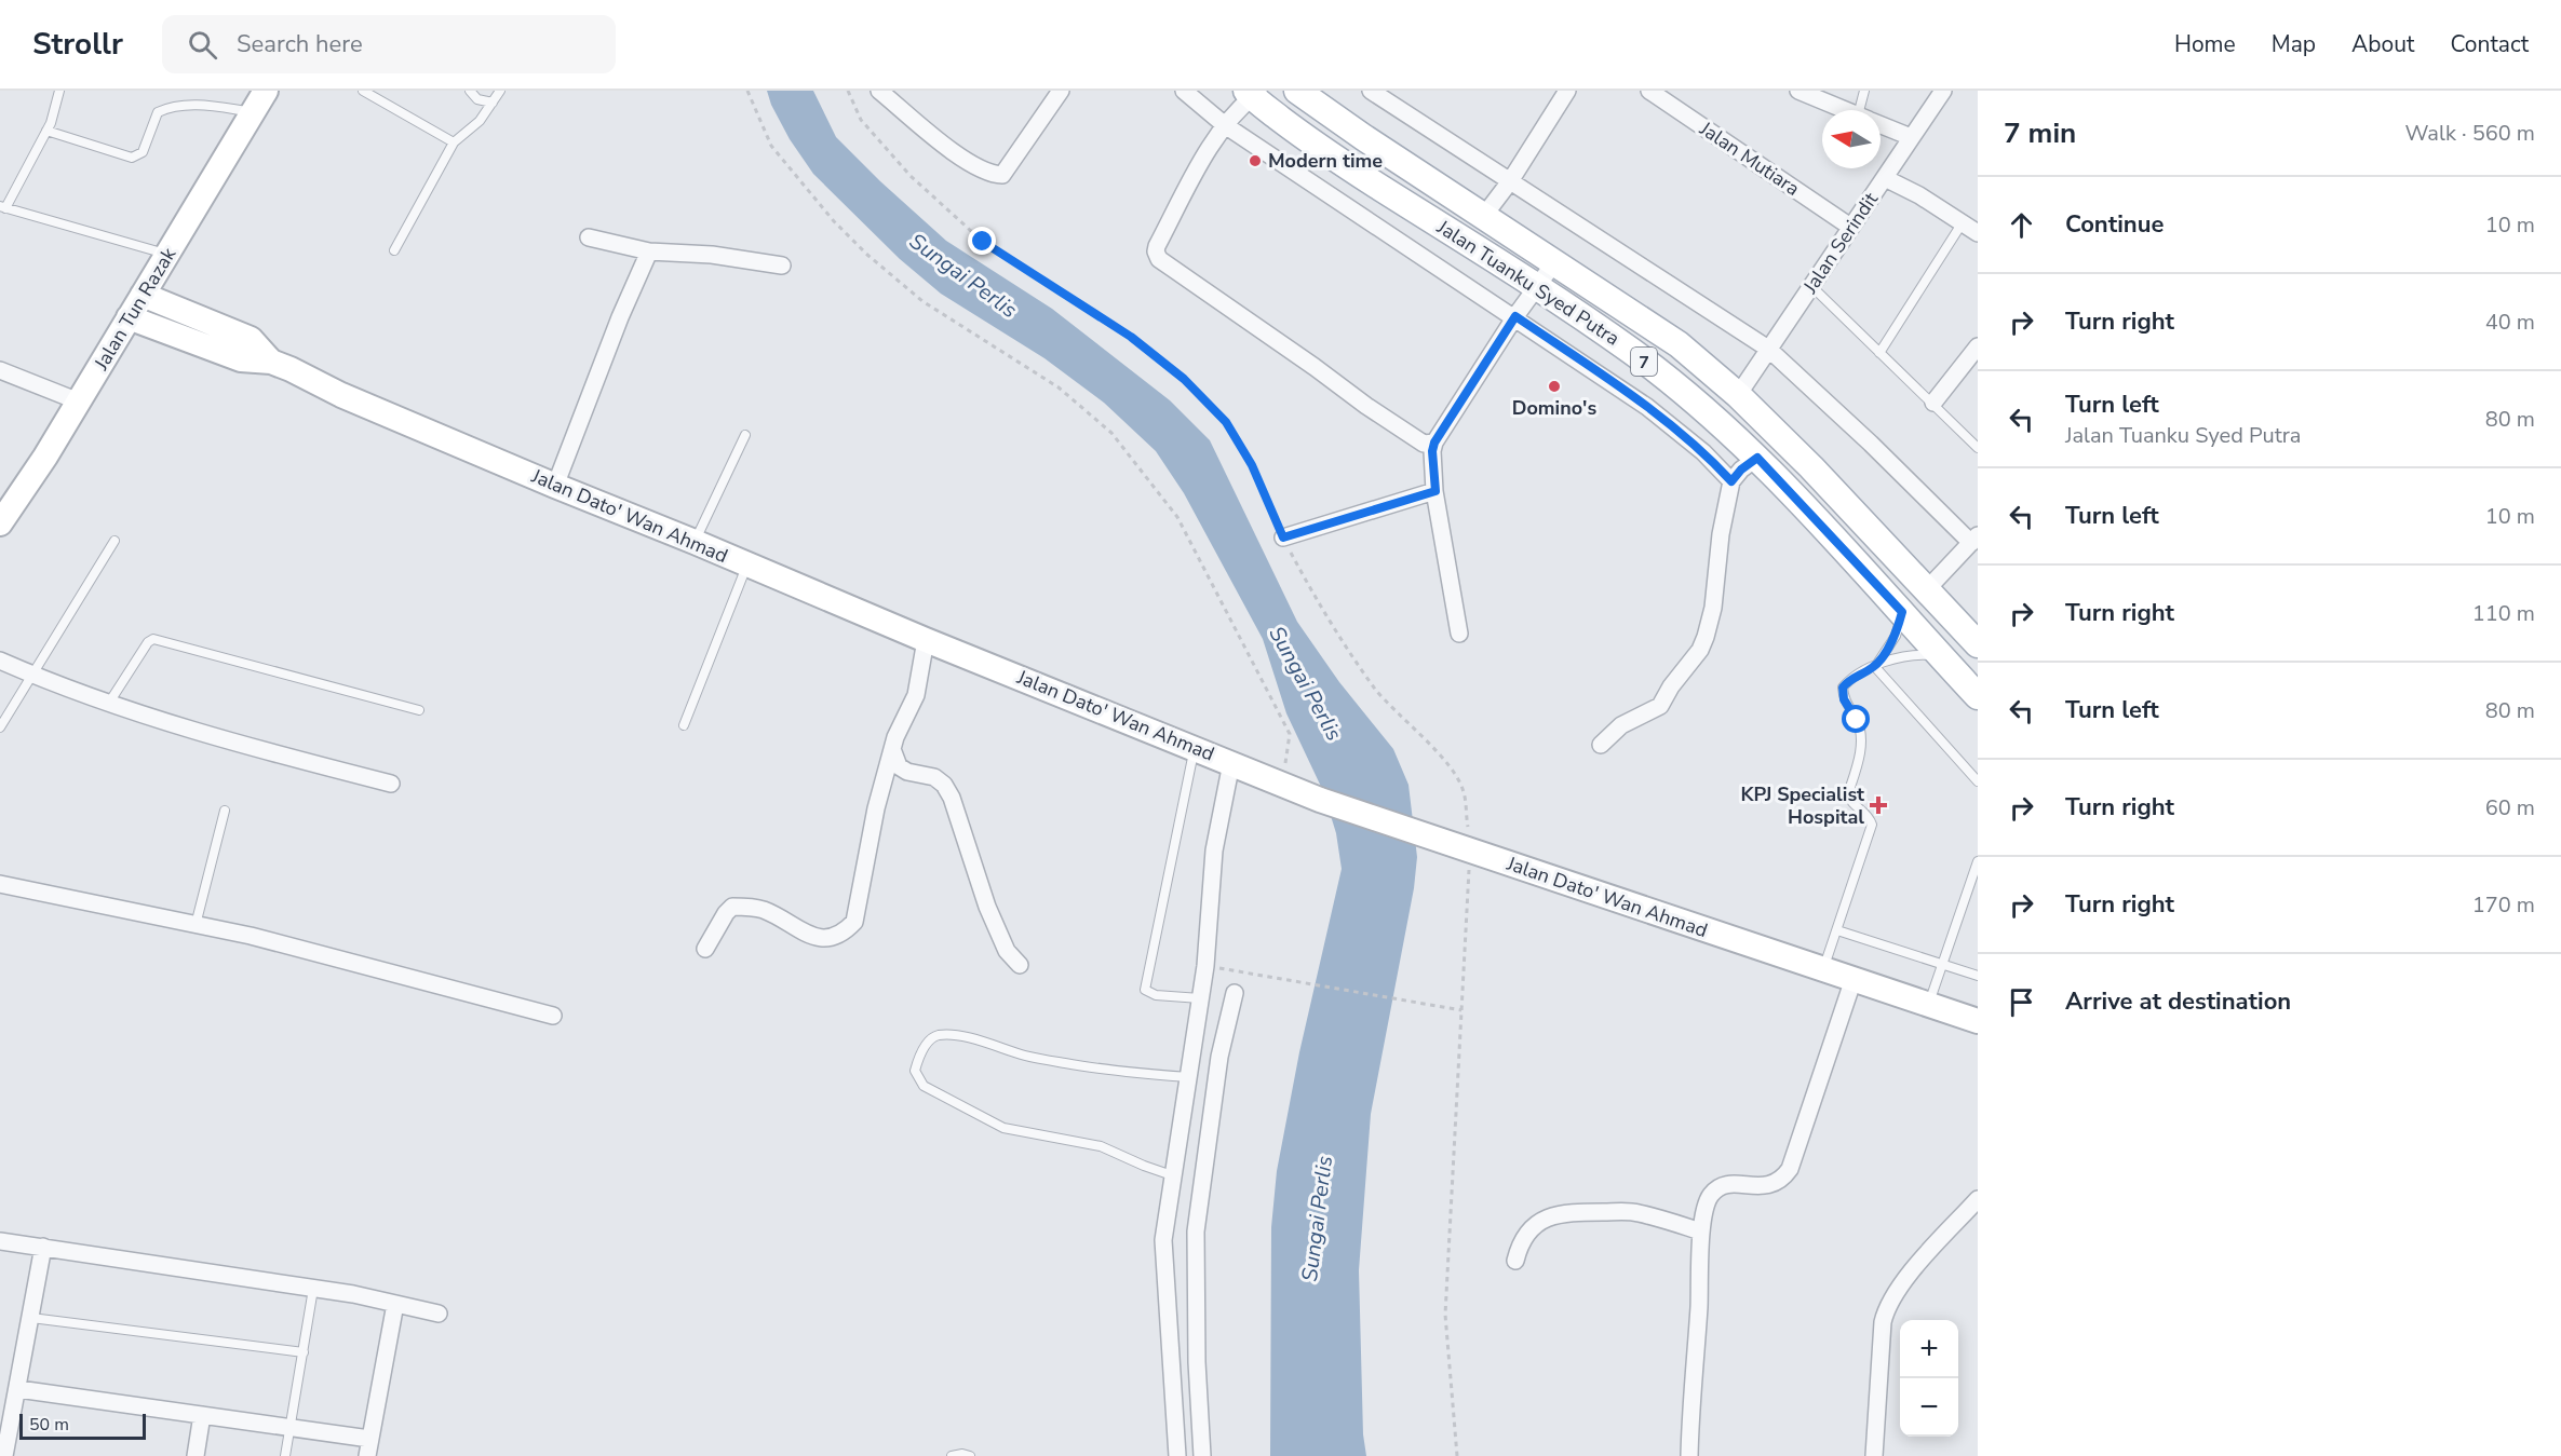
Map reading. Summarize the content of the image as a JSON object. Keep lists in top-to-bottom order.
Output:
{
  "streets": {
    "main road": [
      "Jalan Tuanku Syed Putra",
      "Jalan Tun Razak",
      "7",
      "Jalan Dato' Wan Ahmad"
    ],
    "street": ["Jalan Mutiara", "Jalan Serindit"]
  },
  "crossings": [
    ["Jalan Mutiara", "Jalan Serindit"],
    ["Jalan Serindit", "Jalan Tuanku Syed Putra"]
  ],
  "water": ["Sungai Perlis"],
  "places": {
    "other": ["Modern time", "Domino's"],
    "health": ["KPJ Specialist Hospital"]
  },
  "scale_bar": "50 m",
  "north": "left",
  "page": {
    "header": "Strollr",
    "search": "Search here",
    "nav": [
      "Home",
      "Map",
      "About",
      "Contact"
    ],
    "heading": ["7 min", "Walk · 560 m"],
    "list": [
      ["Continue", "10 m"],
      ["Turn right", "40 m"],
      ["Turn left", "Jalan Tuanku Syed Putra", "80 m"],
      ["Turn left", "10 m"],
      ["Turn right", "110 m"],
      ["Turn left", "80 m"],
      ["Turn right", "60 m"],
      ["Turn right", "170 m"],
      "Arrive at destination"
    ],
    "map_buttons": ["+", "−"],
    "scale": "50 m"
  }
}
